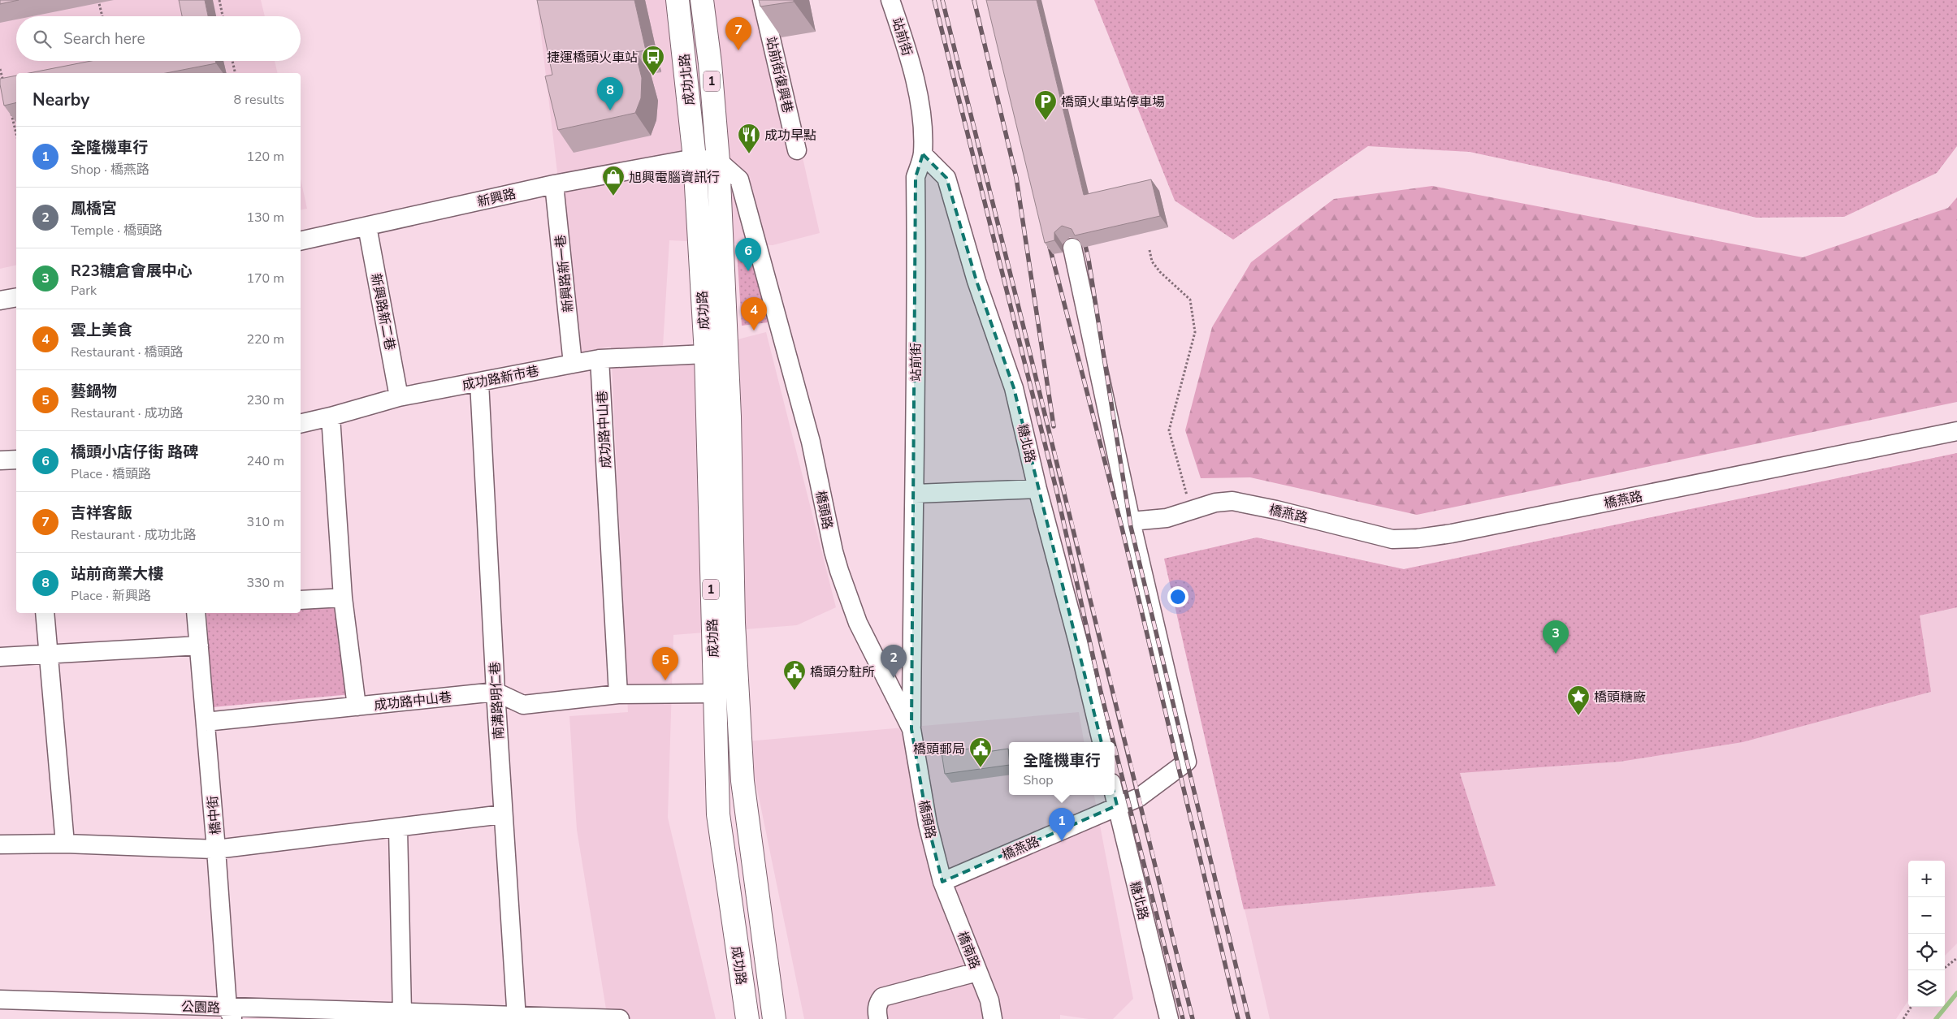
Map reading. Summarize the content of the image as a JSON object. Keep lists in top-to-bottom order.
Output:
{
  "streets": {
    "main road": ["成功北路", "1", "成功路"],
    "street": [
      "站前街",
      "站前街復興巷",
      "新興路",
      "新興路新一巷",
      "新興路新二巷",
      "成功路新市巷",
      "成功路中山巷",
      "糖北路",
      "橋燕路",
      "橋頭路",
      "南溝路明仁巷",
      "橋中街",
      "橋南路",
      "公園路"
    ]
  },
  "crossings": [
    ["站前街", "糖北路"],
    ["站前街", "橋頭路"],
    ["成功北路", "新興路"],
    ["成功北路", "成功路"],
    ["成功北路", "橋頭路"],
    ["新興路", "新興路新一巷"],
    ["新興路", "成功路"],
    ["新興路", "新興路新二巷"],
    ["新興路新一巷", "成功路新市巷"],
    ["成功路", "成功路新市巷"],
    ["成功路", "橋頭路"],
    ["新興路新二巷", "成功路新市巷"],
    ["成功路新市巷", "成功路中山巷"],
    ["成功路新市巷", "南溝路明仁巷"],
    ["成功路中山巷", "南溝路明仁巷"],
    ["成功路中山巷", "橋中街"],
    ["糖北路", "橋燕路"],
    ["橋燕路", "橋頭路"],
    ["橋燕路", "橋南路"],
    ["橋頭路", "橋南路"],
    ["南溝路明仁巷", "公園路"],
    ["橋中街", "公園路"]
  ],
  "places": {
    "bus stop": ["捷運橋頭火車站"],
    "parking": ["橋頭火車站停車場"],
    "restaurant": ["成功早點"],
    "shop": ["旭興電腦資訊行"],
    "public building": ["橋頭分駐所", "橋頭郵局"],
    "place": ["橋頭糖廠"]
  },
  "page": {
    "search": "Search here",
    "pins": [
      "7",
      "8",
      "6",
      "4",
      "3",
      "2",
      "5",
      "1"
    ],
    "heading": ["Nearby", "8 results"],
    "list": [
      {
        "mark": "1",
        "name": "全隆機車行",
        "note": "Shop · 橋燕路",
        "value": "120 m"
      },
      {
        "mark": "2",
        "name": "鳳橋宮",
        "note": "Temple · 橋頭路",
        "value": "130 m"
      },
      {
        "mark": "3",
        "name": "R23糖倉會展中心",
        "note": "Park",
        "value": "170 m"
      },
      {
        "mark": "4",
        "name": "雲上美食",
        "note": "Restaurant · 橋頭路",
        "value": "220 m"
      },
      {
        "mark": "5",
        "name": "藝鍋物",
        "note": "Restaurant · 成功路",
        "value": "230 m"
      },
      {
        "mark": "6",
        "name": "橋頭小店仔街 路碑",
        "note": "Place · 橋頭路",
        "value": "240 m"
      },
      {
        "mark": "7",
        "name": "吉祥客飯",
        "note": "Restaurant · 成功北路",
        "value": "310 m"
      },
      {
        "mark": "8",
        "name": "站前商業大樓",
        "note": "Place · 新興路",
        "value": "330 m"
      }
    ],
    "popup": ["全隆機車行", "Shop"],
    "map_buttons": ["+", "−"]
  }
}
